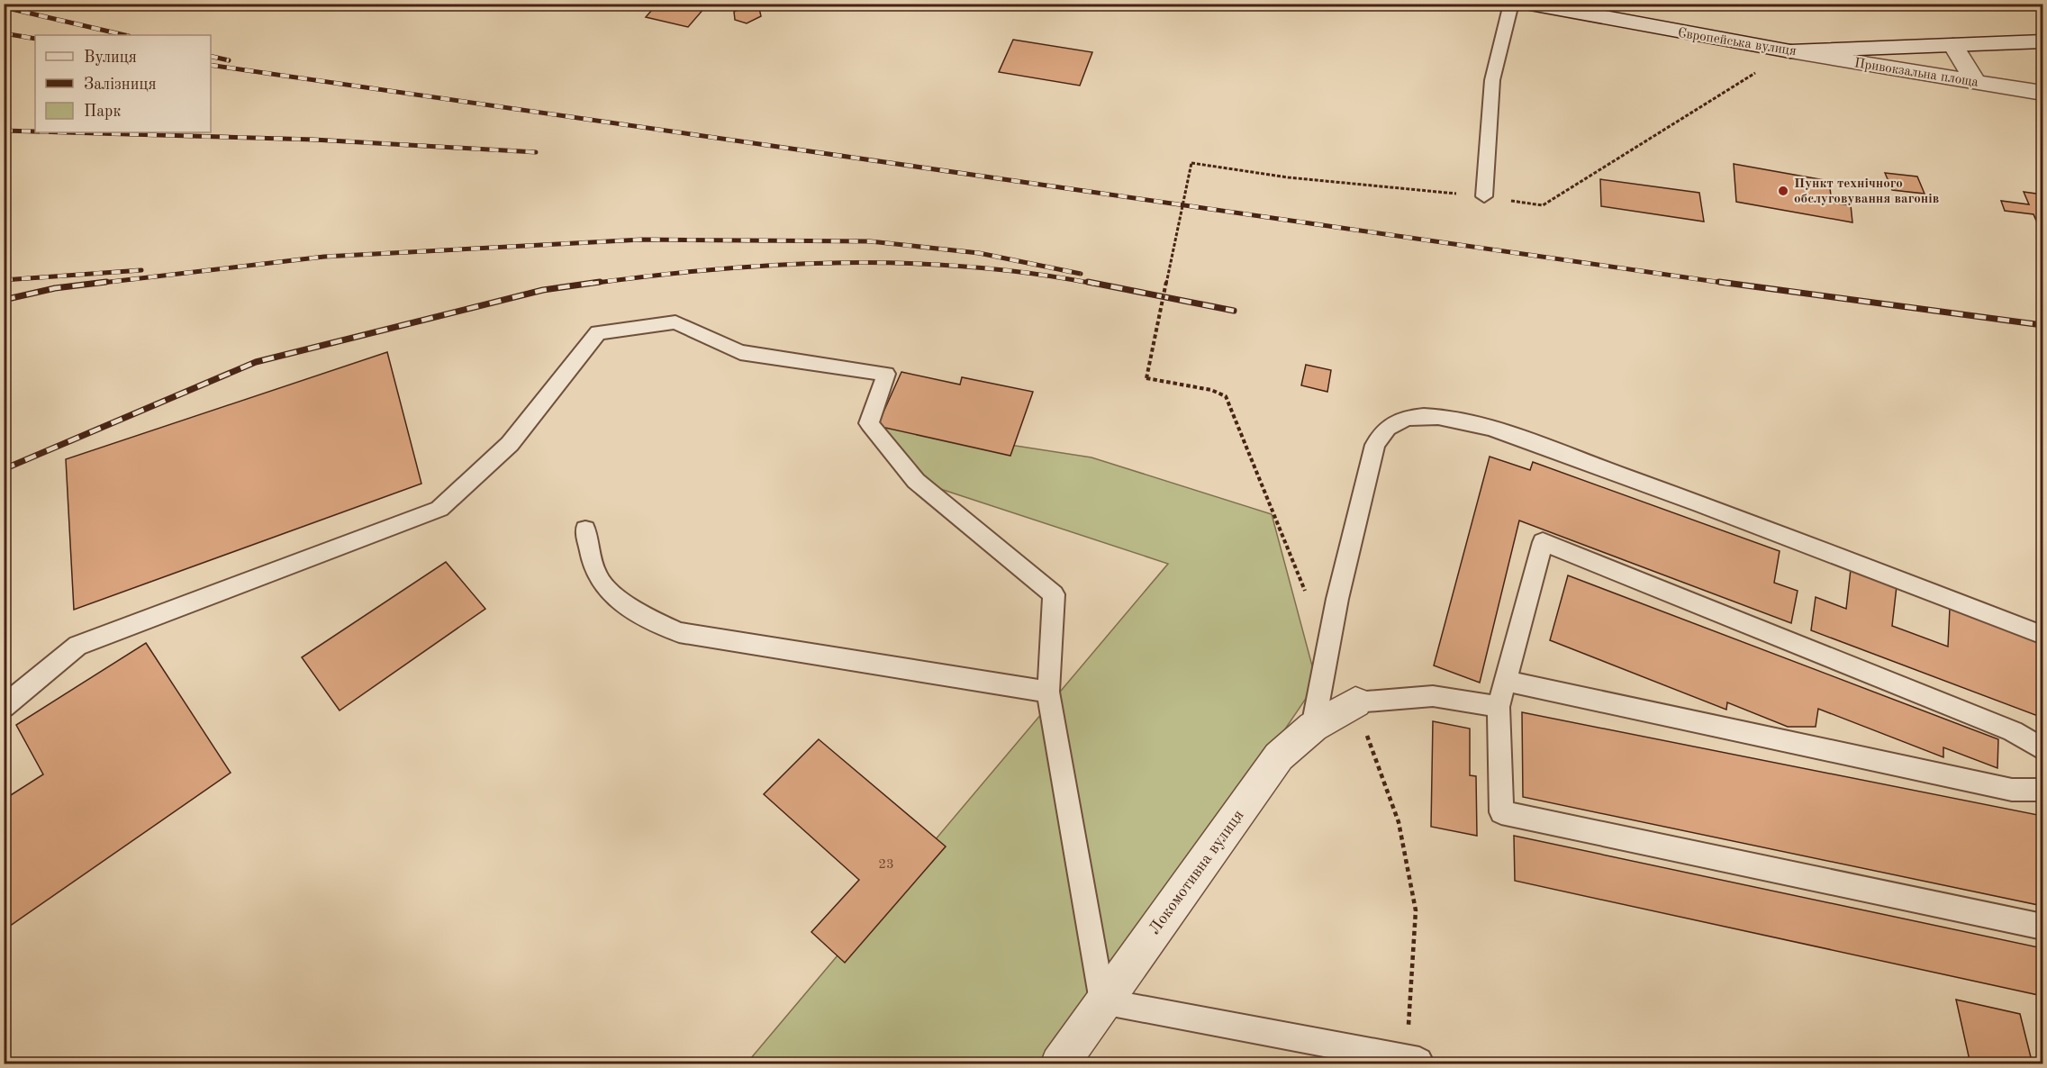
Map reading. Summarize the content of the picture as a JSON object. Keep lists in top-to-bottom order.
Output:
{
  "streets": {
    "street": ["Європейська вулиця", "Привокзальна площа", "Локомотивна вулиця"]
  },
  "crossings": [
    ["Європейська вулиця", "Привокзальна площа"]
  ],
  "places": ["Пункт технічного обслуговування вагонів"],
  "house_numbers": ["23"],
  "legend": ["Вулиця", "Залізниця", "Парк"]
}
